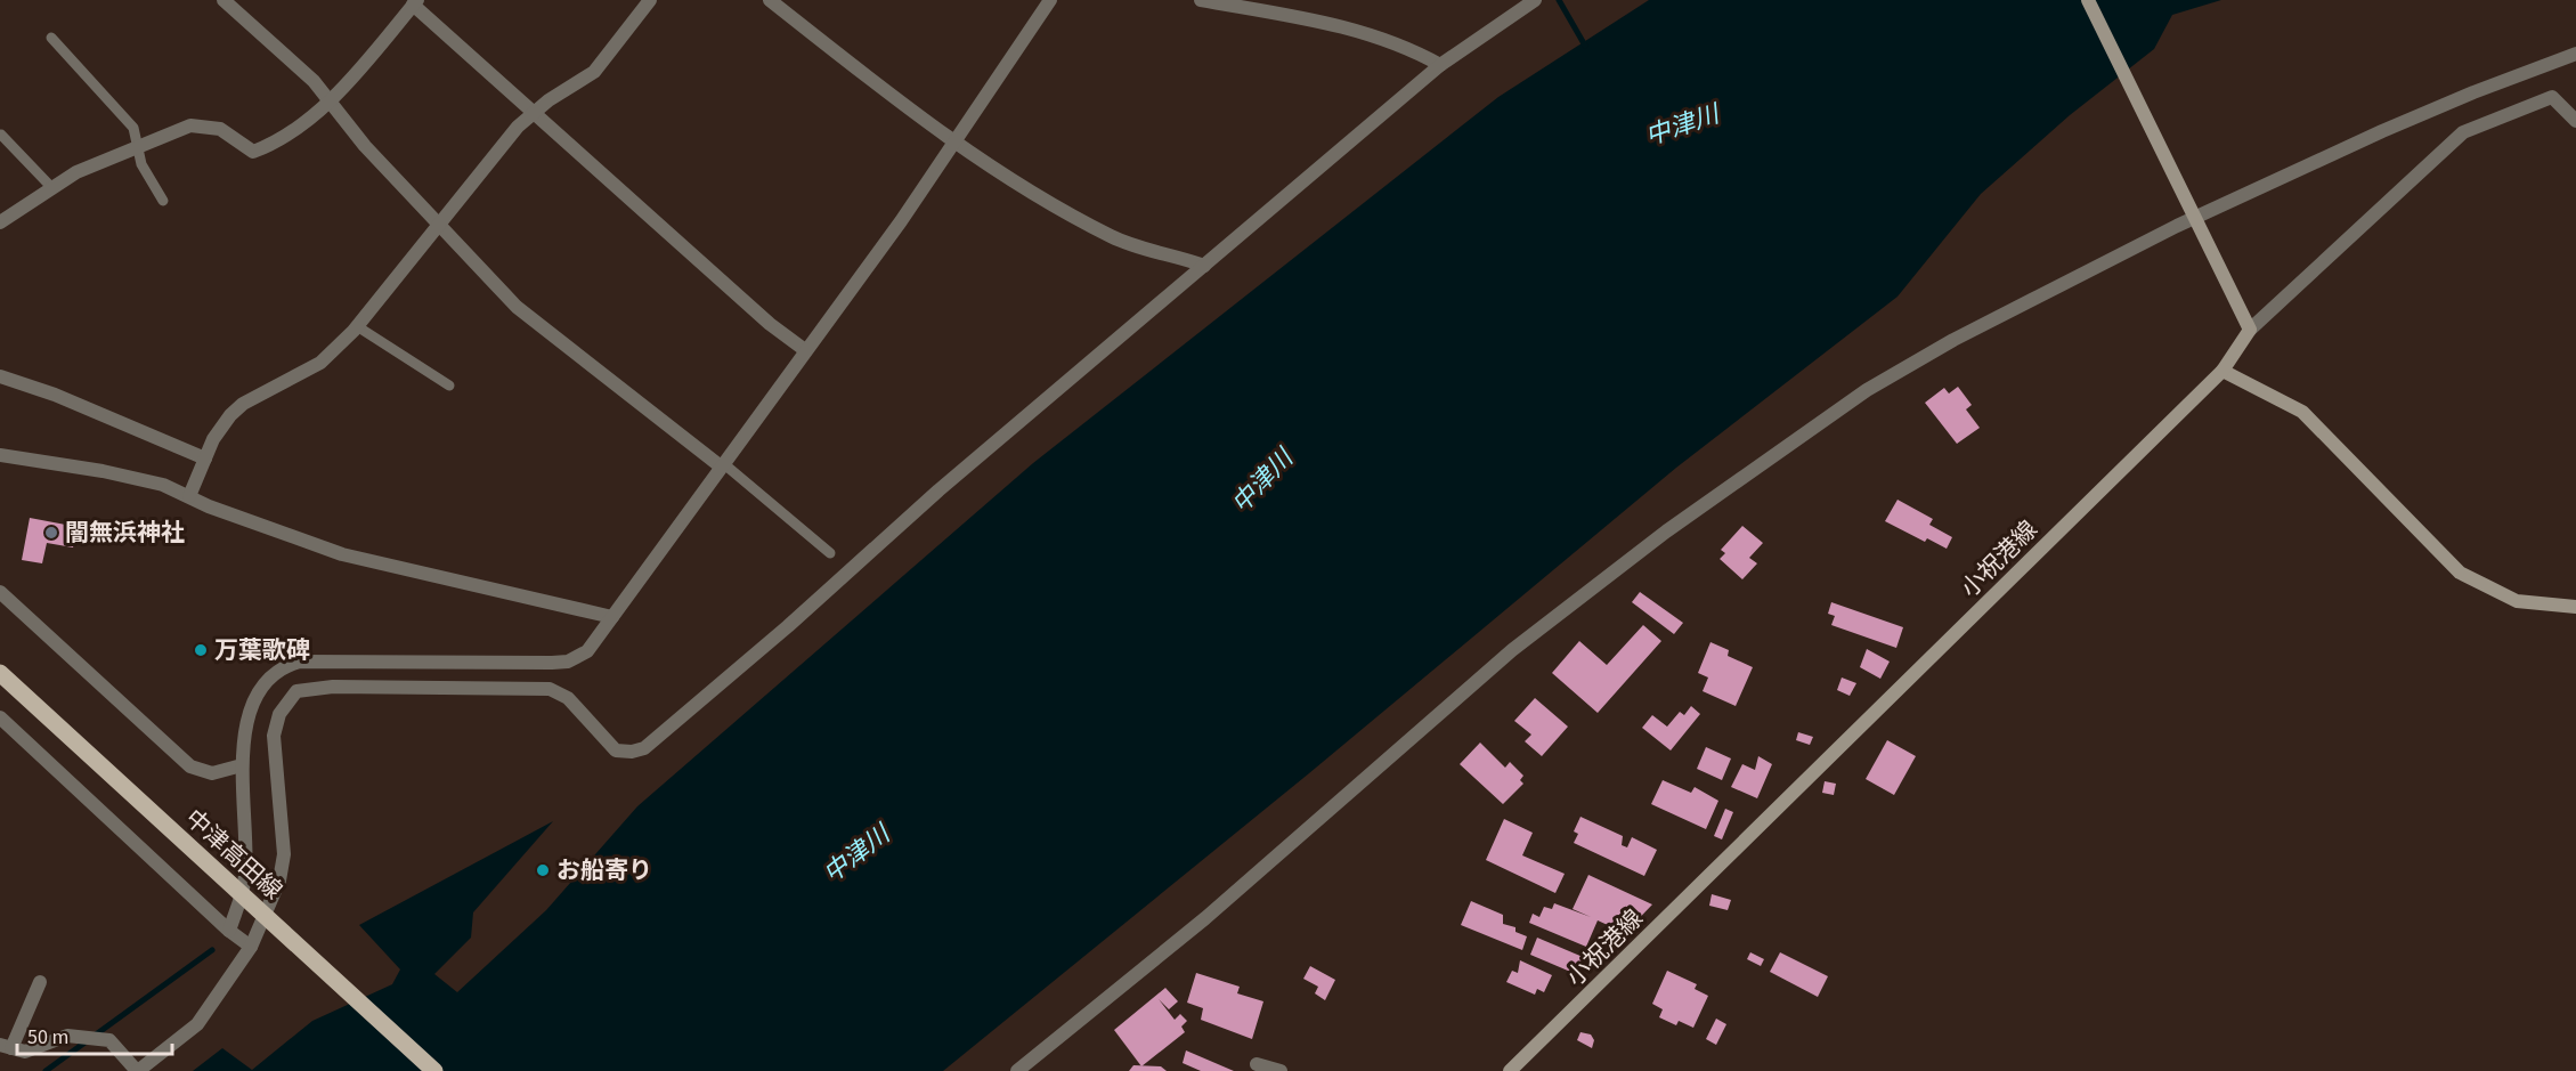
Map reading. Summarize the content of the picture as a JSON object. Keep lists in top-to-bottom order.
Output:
{
  "streets": {
    "main road": ["小祝港線", "中津高田線"]
  },
  "water": ["中津川"],
  "places": ["闇無浜神社", "万葉歌碑", "お船寄り"],
  "scale_bar": "50 m"
}
